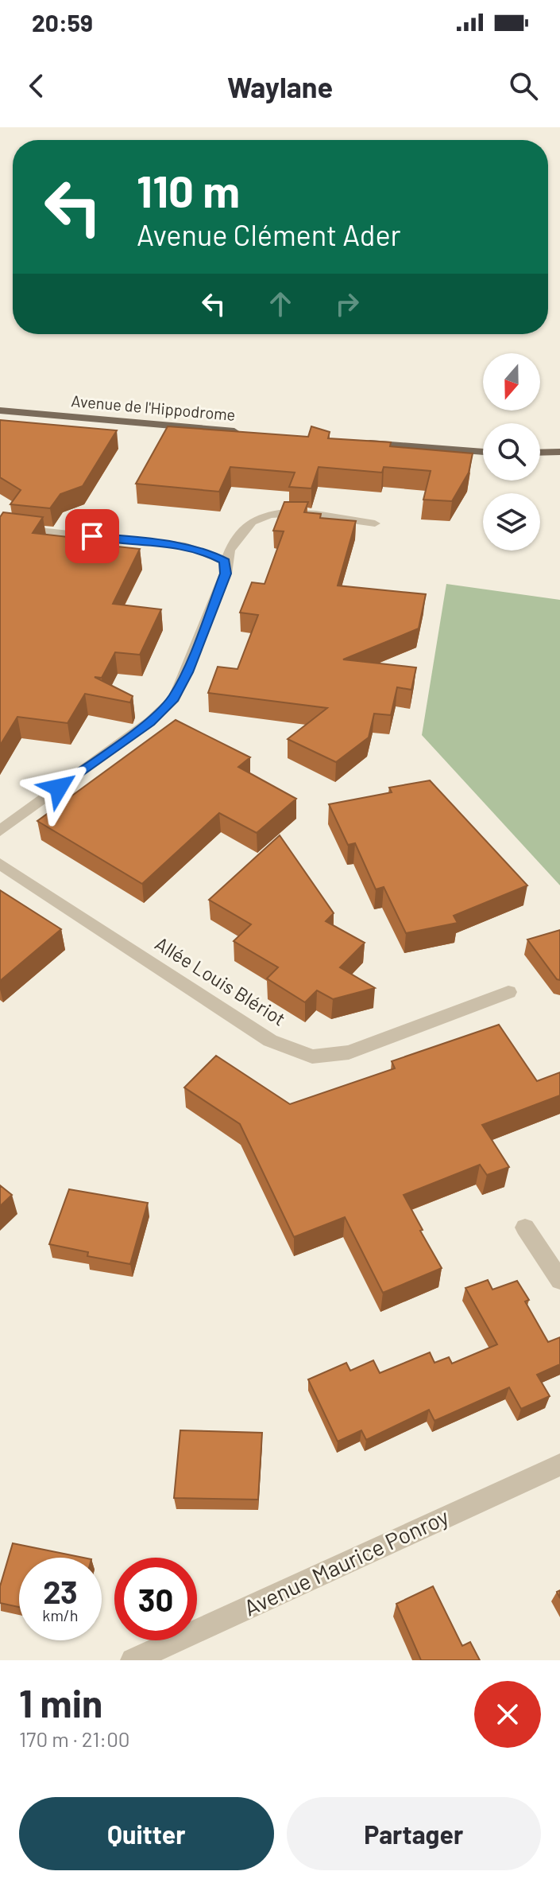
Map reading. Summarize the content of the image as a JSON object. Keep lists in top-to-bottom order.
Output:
{
  "streets": {
    "main road": ["Avenue de l'Hippodrome"],
    "street": ["Allée Louis Blériot", "Avenue Maurice Ponroy"]
  },
  "north": "bottom",
  "page": {
    "status": "20:59",
    "header": "Waylane",
    "turn": ["110 m", "Avenue Clément Ader"],
    "speed": "23 km/h",
    "limit": "30",
    "heading": ["1 min", "170 m · 21:00"],
    "buttons": ["Quitter", "Partager"]
  }
}
